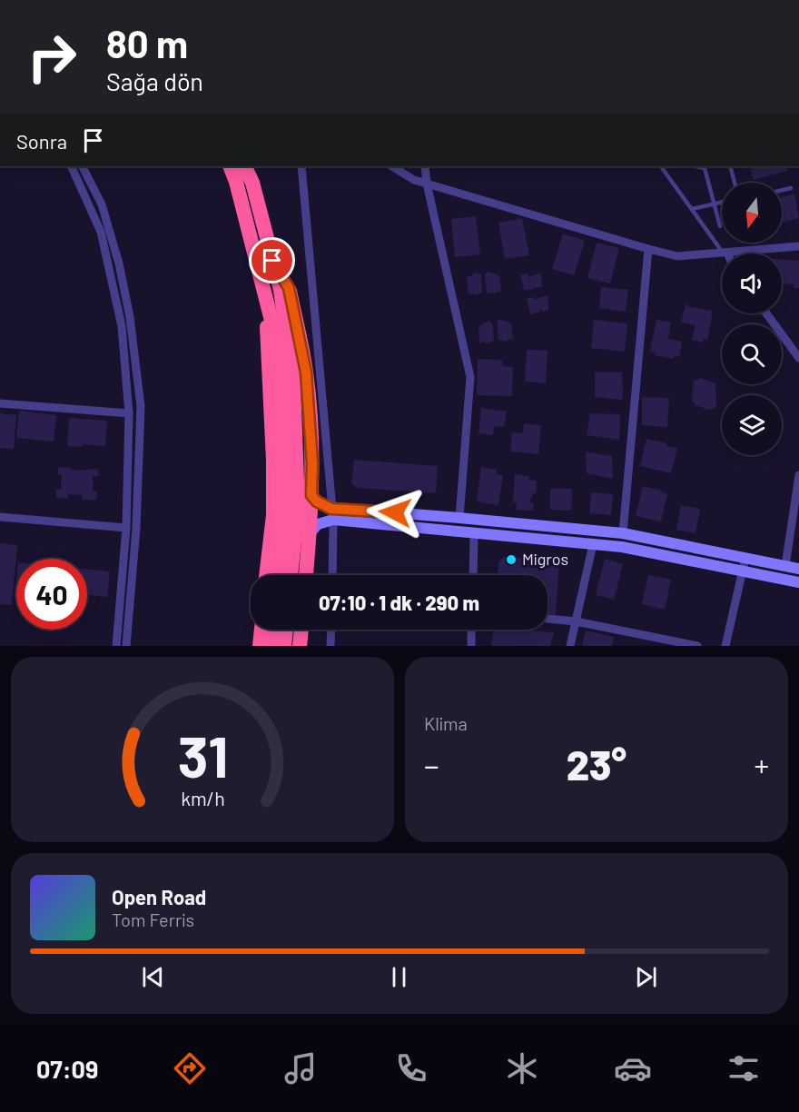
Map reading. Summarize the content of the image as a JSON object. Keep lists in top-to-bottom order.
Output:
{
  "places": ["Migros"],
  "north": "bottom",
  "page": {
    "turn": ["80 m", "Sağa dön"],
    "then": "Sonra",
    "limit": "40",
    "trip": "07:10 · 1 dk · 290 m",
    "tile": "Klima",
    "heat": ["−", "23°", "+"],
    "song": ["Open Road", "Tom Ferris"],
    "tabs": "07:09",
    "gauge": ["31", "km/h"]
  }
}
